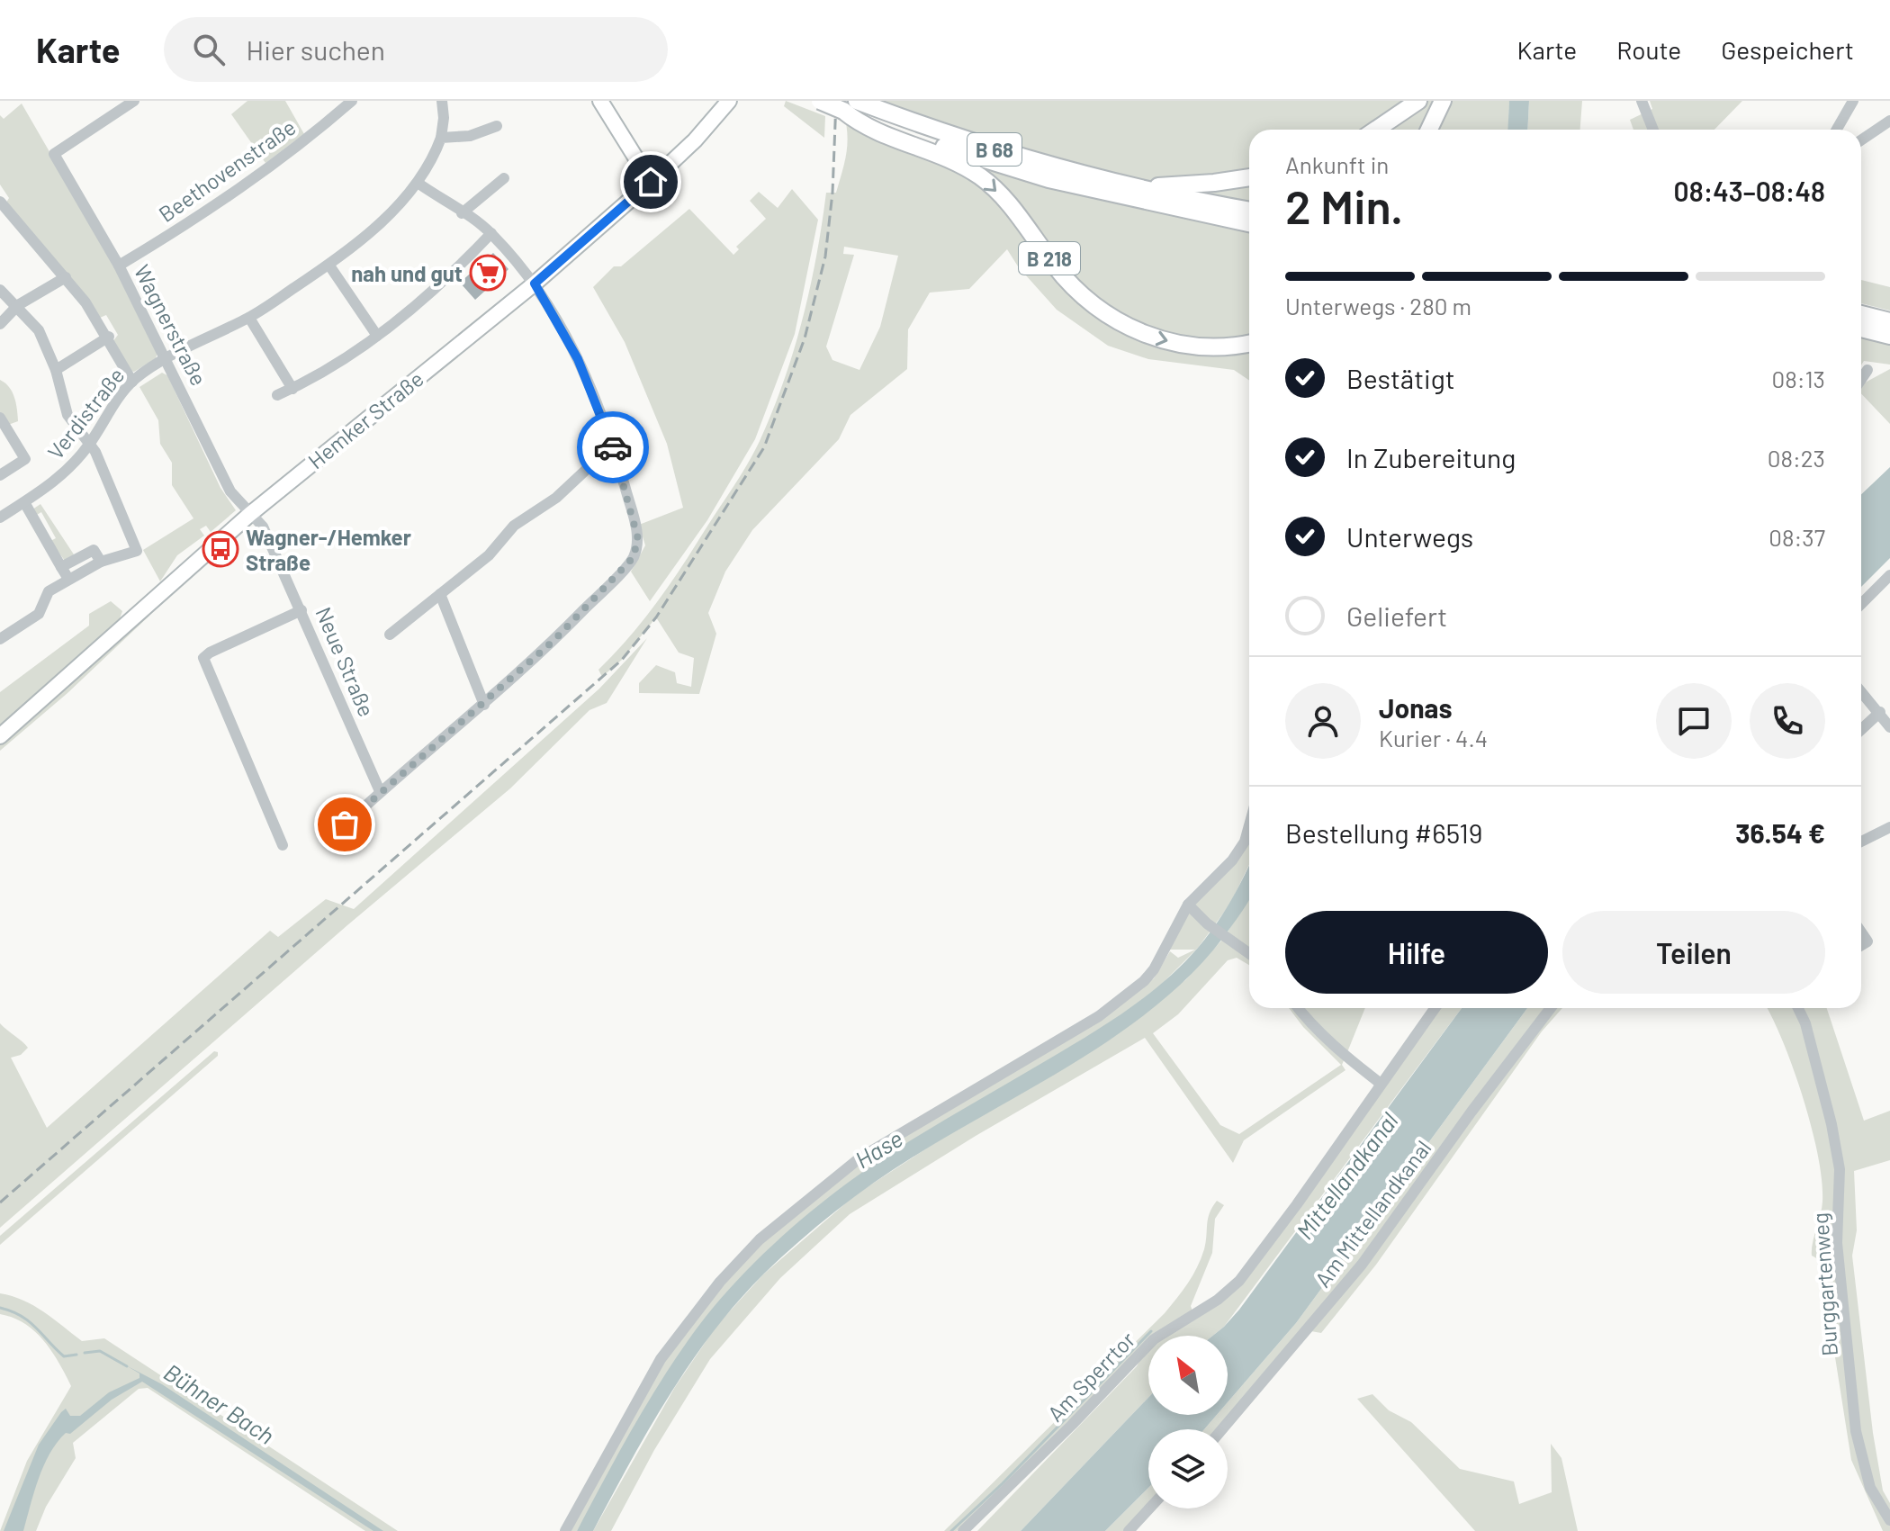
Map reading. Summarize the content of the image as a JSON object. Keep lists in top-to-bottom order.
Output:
{
  "streets": {
    "highway": ["B 68", "B 218"],
    "main road": ["Hemker Straße"],
    "street": [
      "Beethovenstraße",
      "Wagnerstraße",
      "Verdistraße",
      "Neue Straße",
      "Am Mittellandkanal",
      "Burggartenweg",
      "Am Sperrtor"
    ]
  },
  "crossings": [
    ["B 68", "B 218"],
    ["Beethovenstraße", "Wagnerstraße"],
    ["Wagnerstraße", "Verdistraße"],
    ["Wagnerstraße", "Hemker Straße"],
    ["Wagnerstraße", "Neue Straße"],
    ["Hemker Straße", "Neue Straße"]
  ],
  "water": ["Hase", "Mittellandkanal", "Bühner Bach"],
  "places": {
    "supermarket": ["nah und gut"],
    "bus stop": ["Wagner-/Hemker Straße"]
  },
  "north": "top left",
  "page": {
    "header": "Karte",
    "search": "Hier suchen",
    "nav": ["Karte", "Route", "Gespeichert"],
    "heading": ["2 Min.", "Ankunft in", "08:43–08:48"],
    "panel": [
      "Jonas",
      "Kurier · 4.4",
      "Bestellung #6519",
      "36.54 €"
    ],
    "bar": "Unterwegs · 280 m",
    "list": [
      ["Bestätigt", "08:13"],
      ["In Zubereitung", "08:23"],
      ["Unterwegs", "08:37"],
      "Geliefert"
    ],
    "buttons": ["Hilfe", "Teilen"]
  }
}
